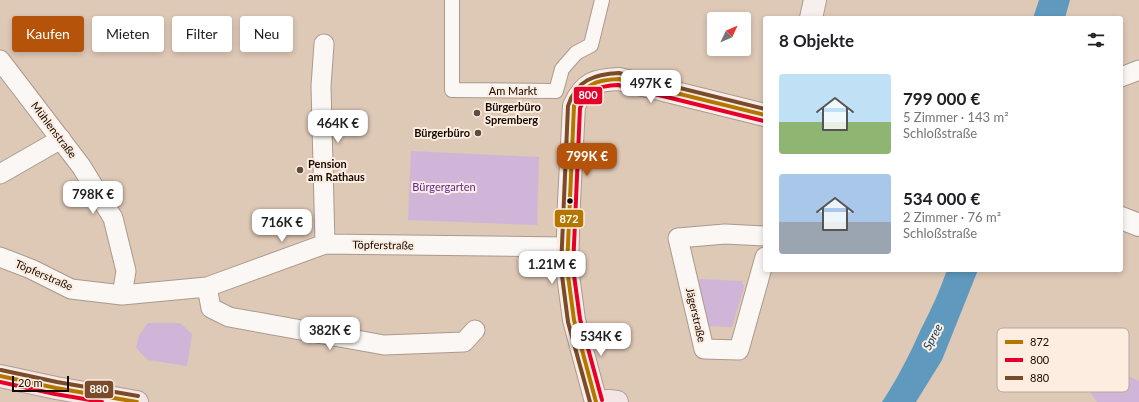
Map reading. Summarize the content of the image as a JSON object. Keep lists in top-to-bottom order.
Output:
{
  "streets": {
    "street": [
      "Am Markt",
      "Mühlenstraße",
      "Töpferstraße",
      "Jägerstraße"
    ]
  },
  "crossings": [
    ["Mühlenstraße", "Töpferstraße"]
  ],
  "water": ["Spree"],
  "parks": ["Bürgergarten"],
  "places": ["Bürgerbüro Spremberg", "Bürgerbüro", "Pension am Rathaus"],
  "lines": ["transit line 880", "transit line 872", "transit line 800"],
  "legend": ["872", "800", "880"],
  "scale_bar": "20 m",
  "north": "top right",
  "page": {
    "chip": [
      "Kaufen",
      "Mieten",
      "Filter",
      "Neu"
    ],
    "heading": "8 Objekte",
    "list": [
      {
        "name": "799 000 €",
        "note": "5 Zimmer · 143 m² · Schloßstraße"
      },
      {
        "name": "534 000 €",
        "note": "2 Zimmer · 76 m² · Schloßstraße"
      }
    ],
    "price": [
      "497K €",
      "464K €",
      "799K €",
      "798K €",
      "716K €",
      "1.21M €",
      "382K €",
      "534K €"
    ],
    "scale": "20 m"
  }
}
